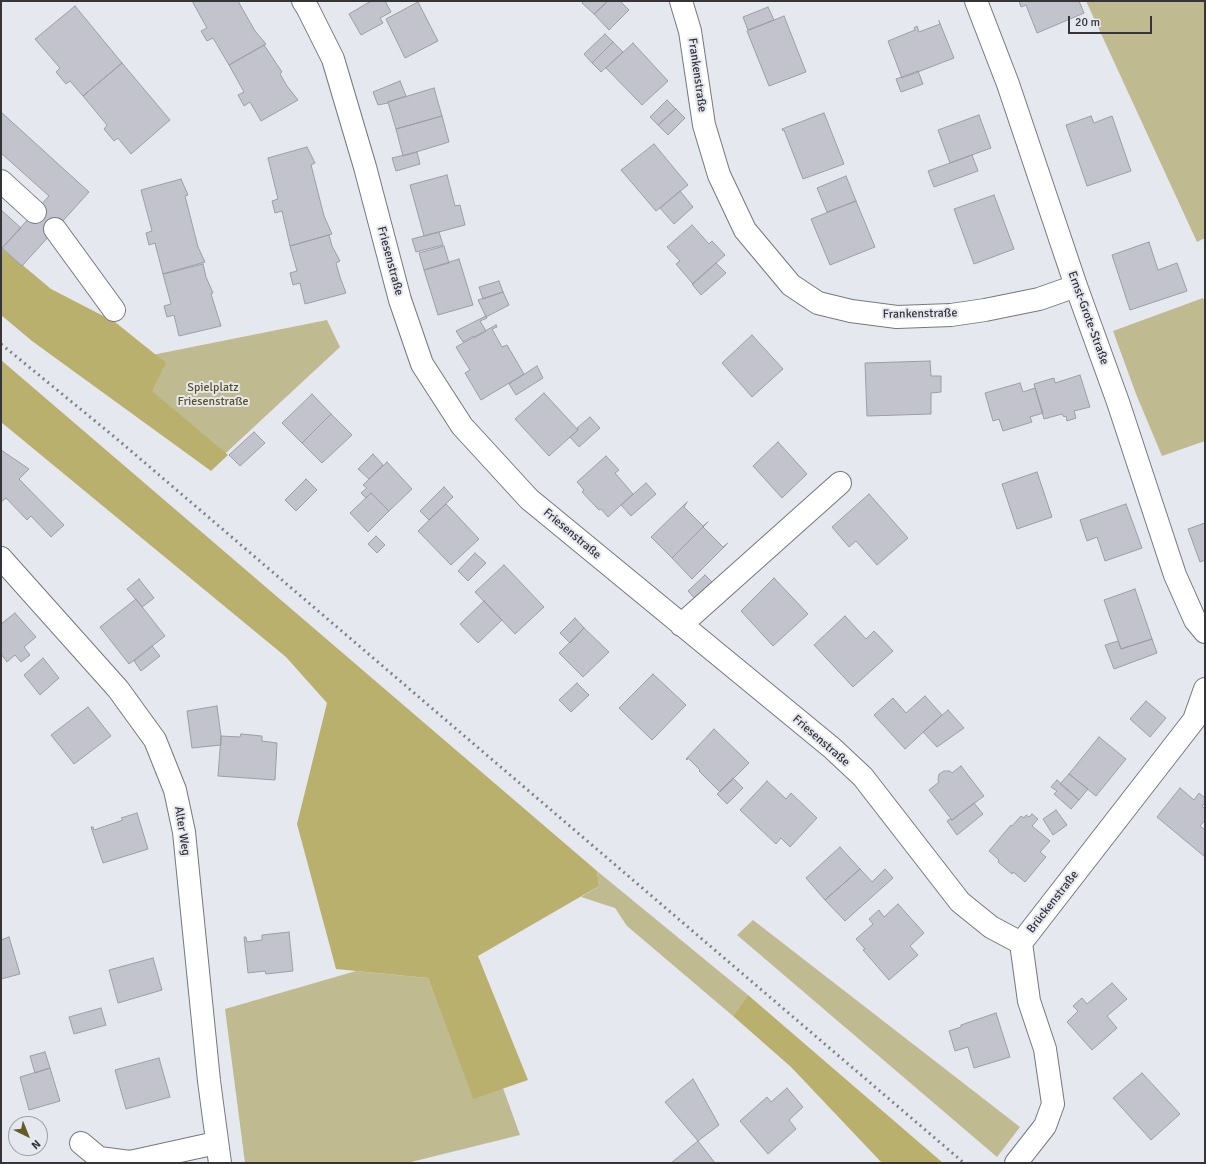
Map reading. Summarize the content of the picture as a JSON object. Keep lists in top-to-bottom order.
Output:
{
  "streets": {
    "street": [
      "Frankenstraße",
      "Friesenstraße",
      "Ernst-Grote-Straße",
      "Alter Weg",
      "Brückenstraße"
    ]
  },
  "crossings": [
    ["Frankenstraße", "Ernst-Grote-Straße"],
    ["Friesenstraße", "Brückenstraße"]
  ],
  "parks": ["Spielplatz Friesenstraße"],
  "scale_bar": "20 m",
  "north": "bottom right"
}
